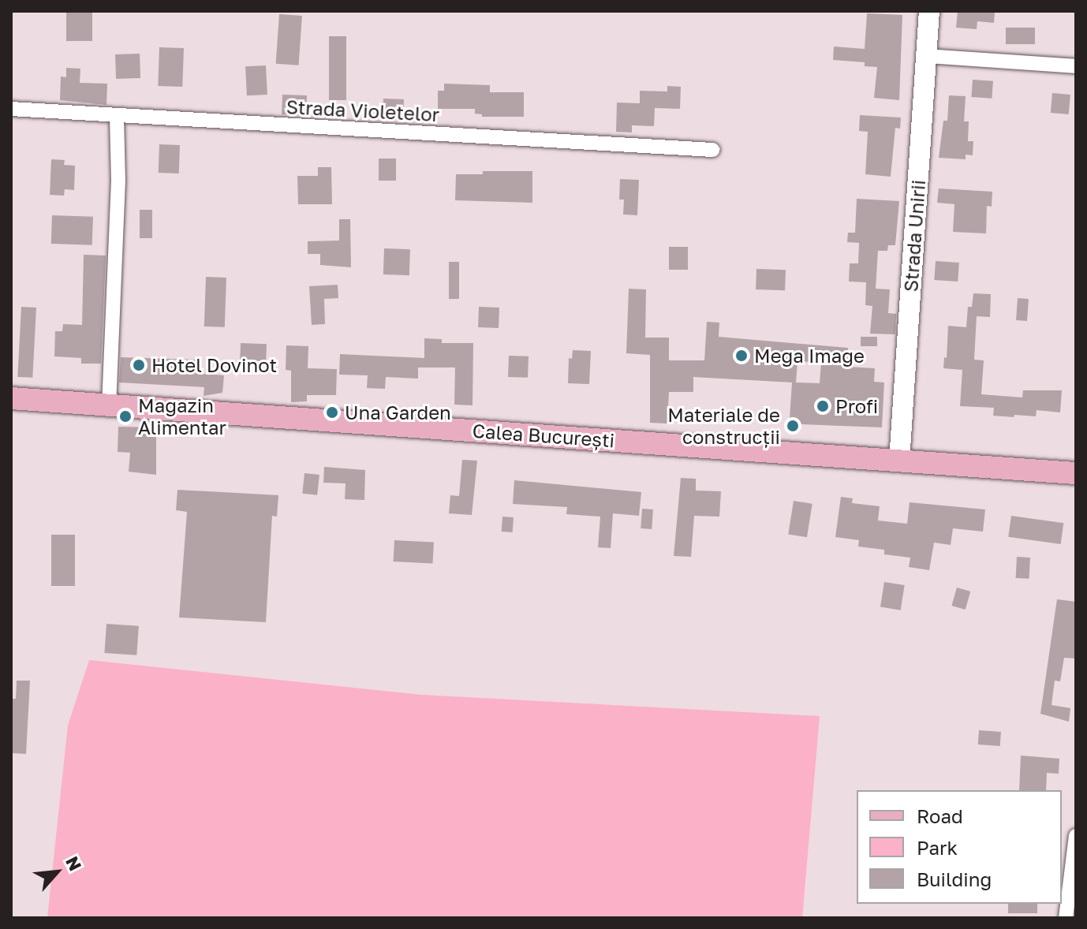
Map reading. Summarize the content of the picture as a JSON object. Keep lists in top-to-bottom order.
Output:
{
  "streets": {
    "main road": ["Strada Unirii", "Calea București"],
    "street": ["Strada Violetelor"]
  },
  "crossings": [
    ["Strada Unirii", "Calea București"]
  ],
  "places": [
    "Mega Image",
    "Hotel Dovinot",
    "Profi",
    "Una Garden",
    "Magazin Alimentar",
    "Materiale de construcții"
  ],
  "legend": ["Road", "Park", "Building"],
  "north": "top right"
}
